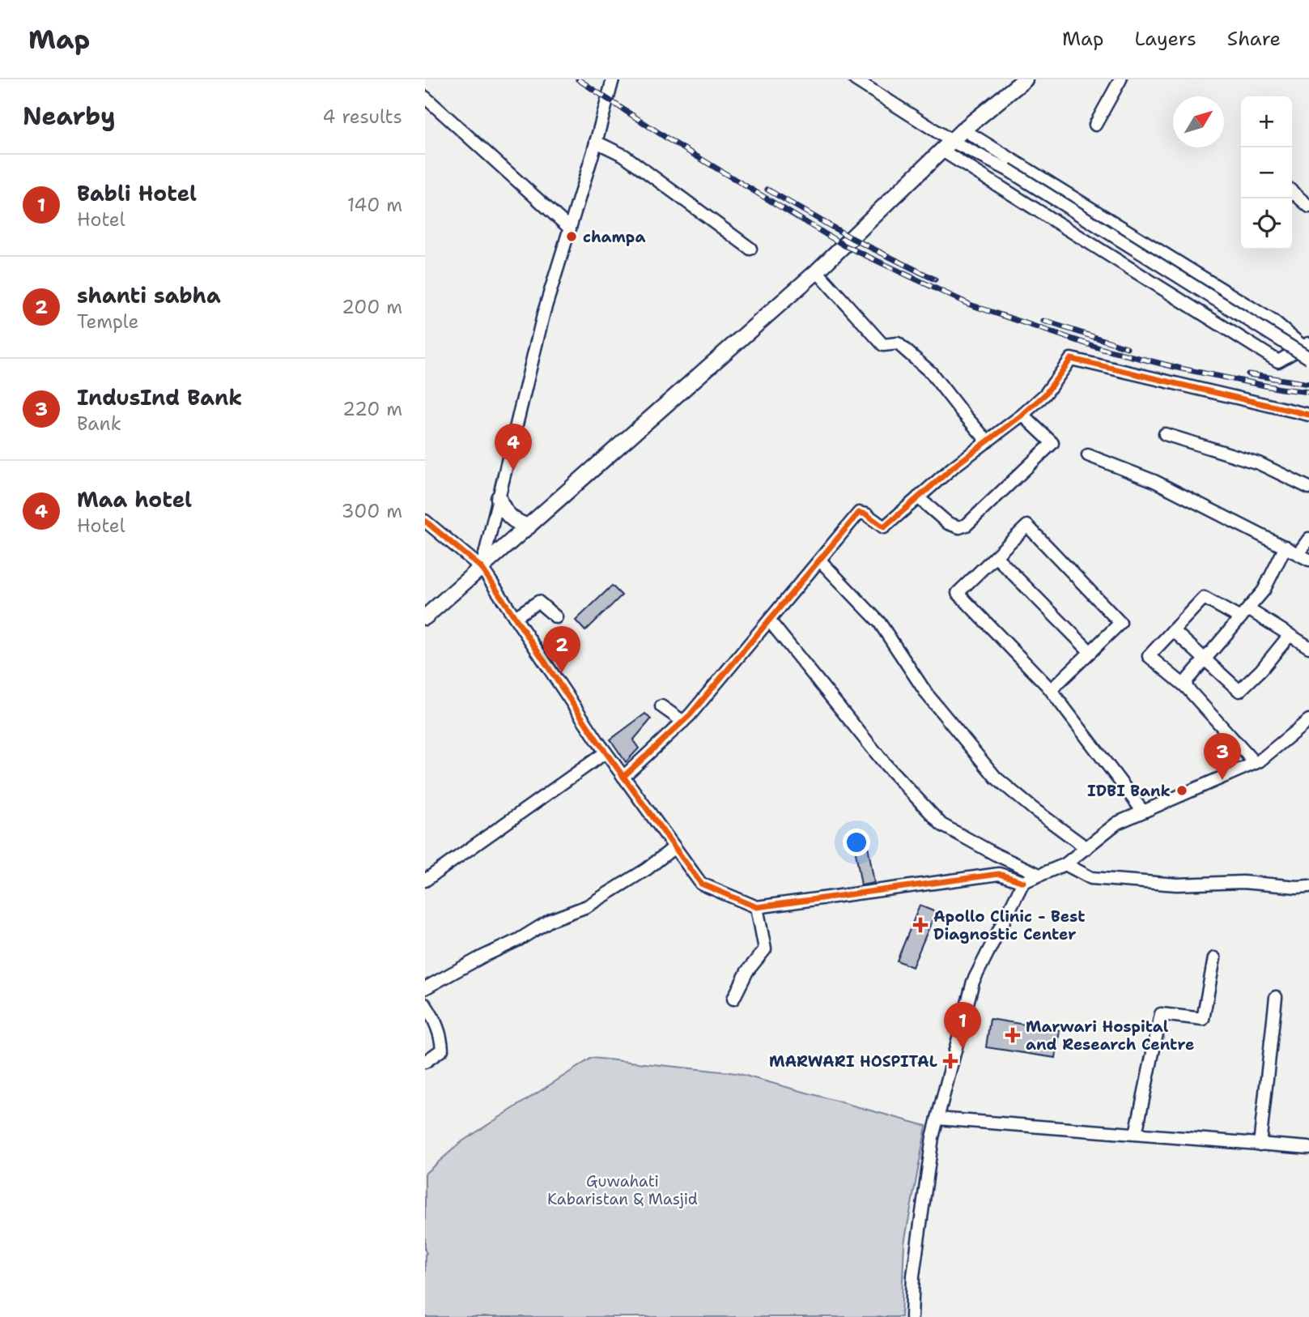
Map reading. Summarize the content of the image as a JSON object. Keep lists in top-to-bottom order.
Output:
{
  "parks": ["Guwahati Kabaristan & Masjid"],
  "places": {
    "other": ["champa", "IDBI Bank"],
    "health": ["Apollo Clinic - Best Diagnostic Center", "Marwari Hospital and Research Centre", "MARWARI HOSPITAL"]
  },
  "north": "top right",
  "page": {
    "header": "Map",
    "nav": ["Map", "Layers", "Share"],
    "heading": ["Nearby", "4 results"],
    "map_buttons": ["+", "−"],
    "list": [
      {
        "mark": "1",
        "name": "Babli Hotel",
        "note": "Hotel",
        "value": "140 m"
      },
      {
        "mark": "2",
        "name": "shanti sabha",
        "note": "Temple",
        "value": "200 m"
      },
      {
        "mark": "3",
        "name": "IndusInd Bank",
        "note": "Bank",
        "value": "220 m"
      },
      {
        "mark": "4",
        "name": "Maa hotel",
        "note": "Hotel",
        "value": "300 m"
      }
    ],
    "pins": [
      "4",
      "2",
      "3",
      "1"
    ]
  }
}
